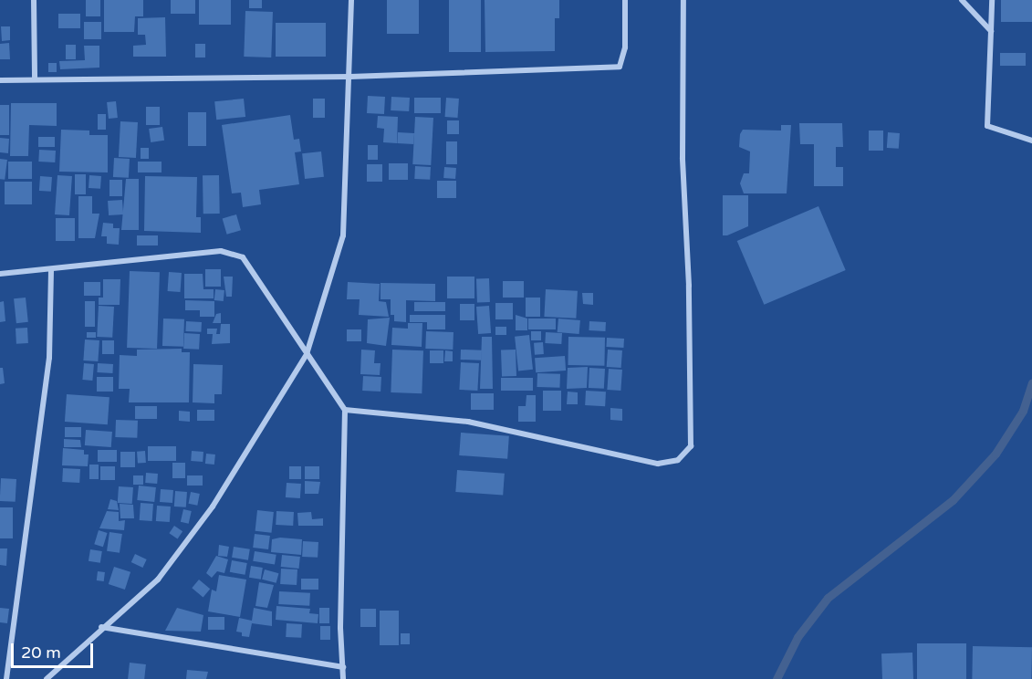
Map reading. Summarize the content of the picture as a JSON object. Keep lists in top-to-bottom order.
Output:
{
  "scale_bar": "20 m"
}
